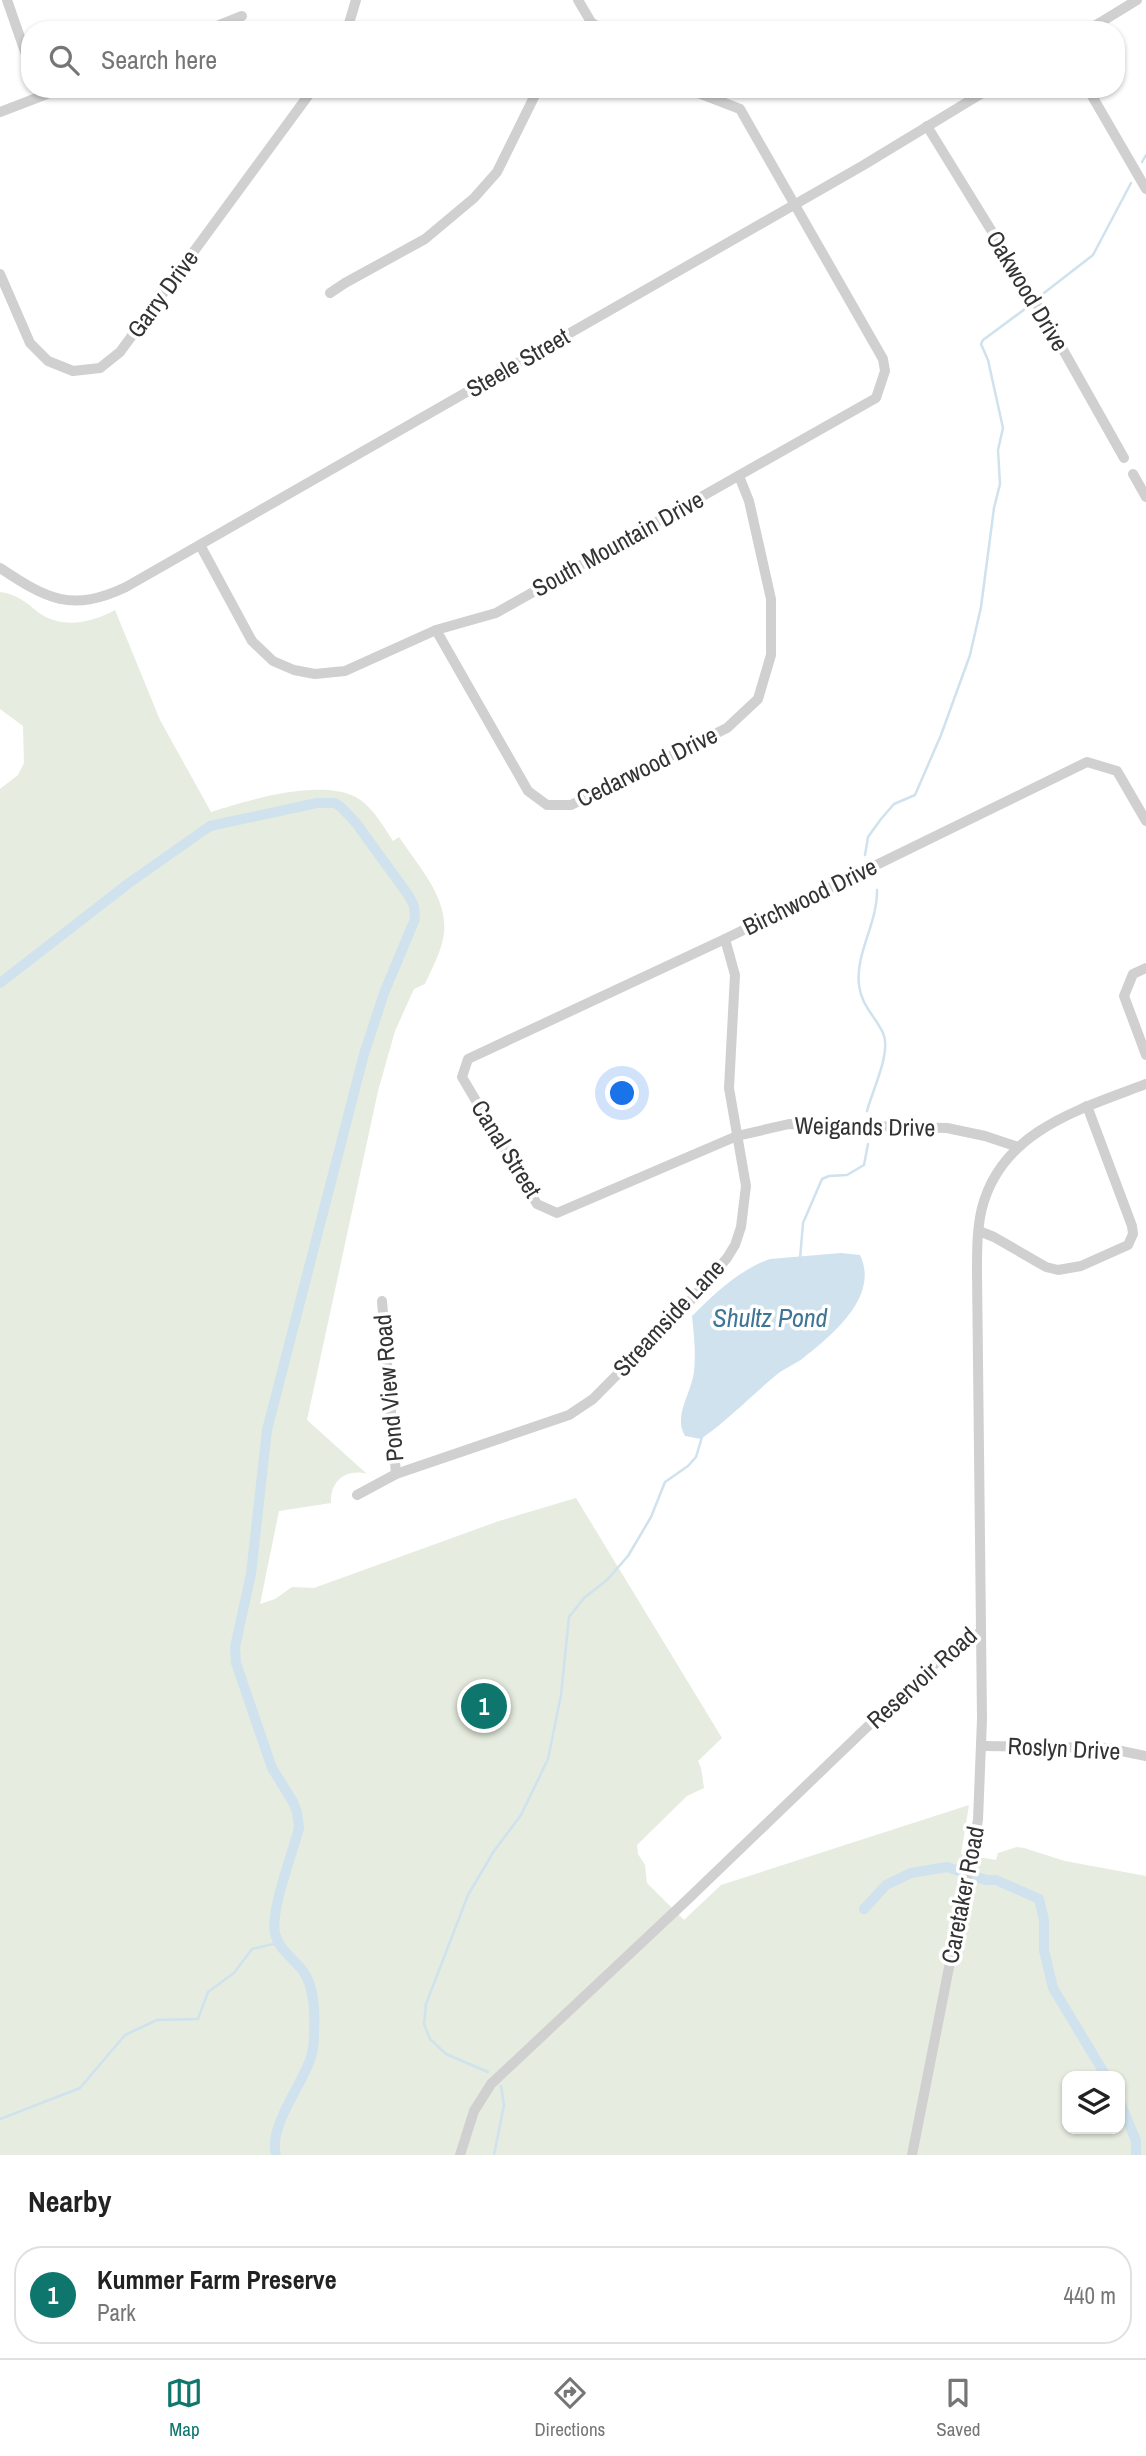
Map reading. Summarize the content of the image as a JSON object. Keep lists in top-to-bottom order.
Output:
{
  "streets": {
    "street": [
      "Oakwood Drive",
      "Garry Drive",
      "Steele Street",
      "South Mountain Drive",
      "Cedarwood Drive",
      "Birchwood Drive",
      "Weigands Drive",
      "Canal Street",
      "Streamside Lane",
      "Pond View Road",
      "Reservoir Road",
      "Roslyn Drive",
      "Caretaker Road"
    ]
  },
  "crossings": [
    ["Oakwood Drive", "Steele Street"],
    ["Steele Street", "South Mountain Drive"],
    ["South Mountain Drive", "Cedarwood Drive"],
    ["Birchwood Drive", "Canal Street"],
    ["Birchwood Drive", "Streamside Lane"],
    ["Weigands Drive", "Canal Street"],
    ["Weigands Drive", "Streamside Lane"],
    ["Weigands Drive", "Reservoir Road"],
    ["Streamside Lane", "Pond View Road"],
    ["Reservoir Road", "Caretaker Road"],
    ["Roslyn Drive", "Caretaker Road"]
  ],
  "water": ["Shultz Pond"],
  "page": {
    "search": "Search here",
    "pins": "1",
    "heading": "Nearby",
    "list": [
      {
        "mark": "1",
        "name": "Kummer Farm Preserve",
        "note": "Park",
        "value": "440 m"
      }
    ],
    "nav": ["Map", "Directions", "Saved"]
  }
}
